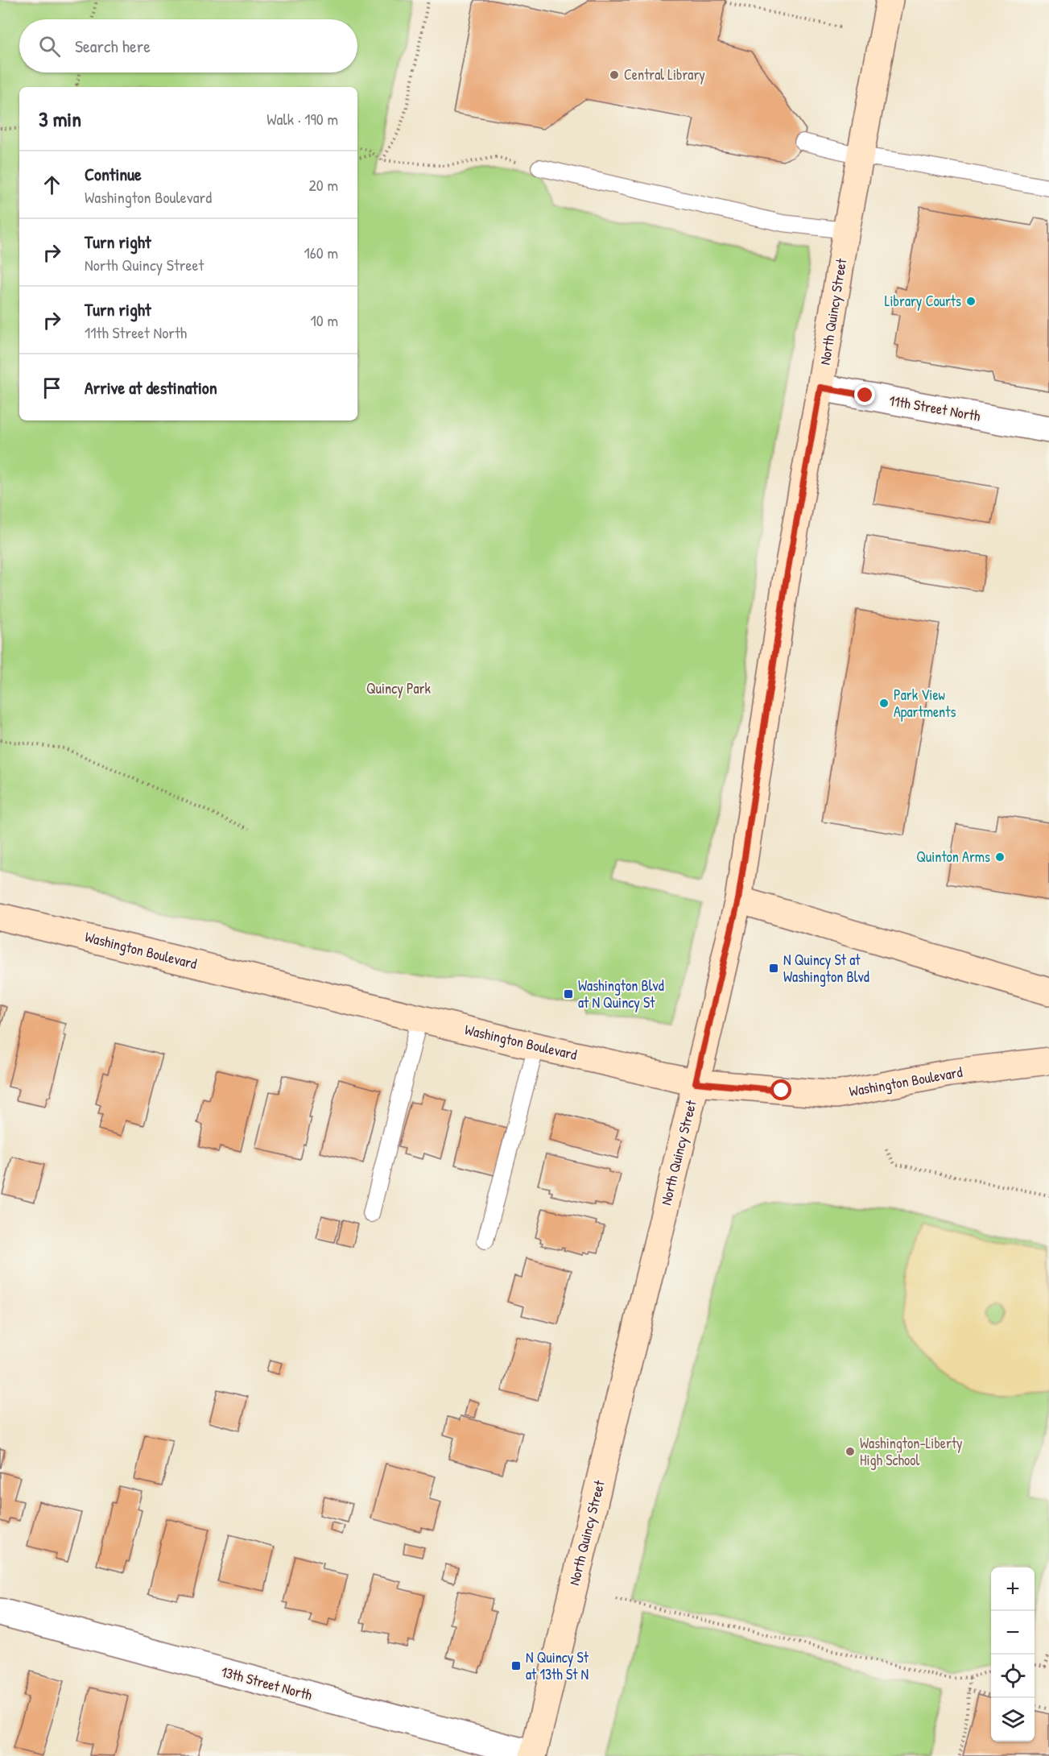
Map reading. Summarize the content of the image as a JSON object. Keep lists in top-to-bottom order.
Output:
{
  "streets": {
    "main road": ["North Quincy Street", "Washington Boulevard"],
    "street": ["11th Street North", "13th Street North"]
  },
  "crossings": [
    ["North Quincy Street", "11th Street North"],
    ["North Quincy Street", "Washington Boulevard"],
    ["North Quincy Street", "13th Street North"]
  ],
  "parks": ["Quincy Park"],
  "places": {
    "other": [
      "Central Library",
      "Library Courts",
      "Park View Apartments",
      "Quinton Arms",
      "Washington-Liberty High School"
    ],
    "transit": ["N Quincy St at Washington Blvd", "Washington Blvd at N Quincy St", "N Quincy St at 13th St N"]
  },
  "page": {
    "search": "Search here",
    "heading": ["3 min", "Walk · 190 m"],
    "list": [
      ["Continue", "Washington Boulevard", "20 m"],
      ["Turn right", "North Quincy Street", "160 m"],
      ["Turn right", "11th Street North", "10 m"],
      "Arrive at destination"
    ],
    "map_buttons": ["+", "−"]
  }
}
